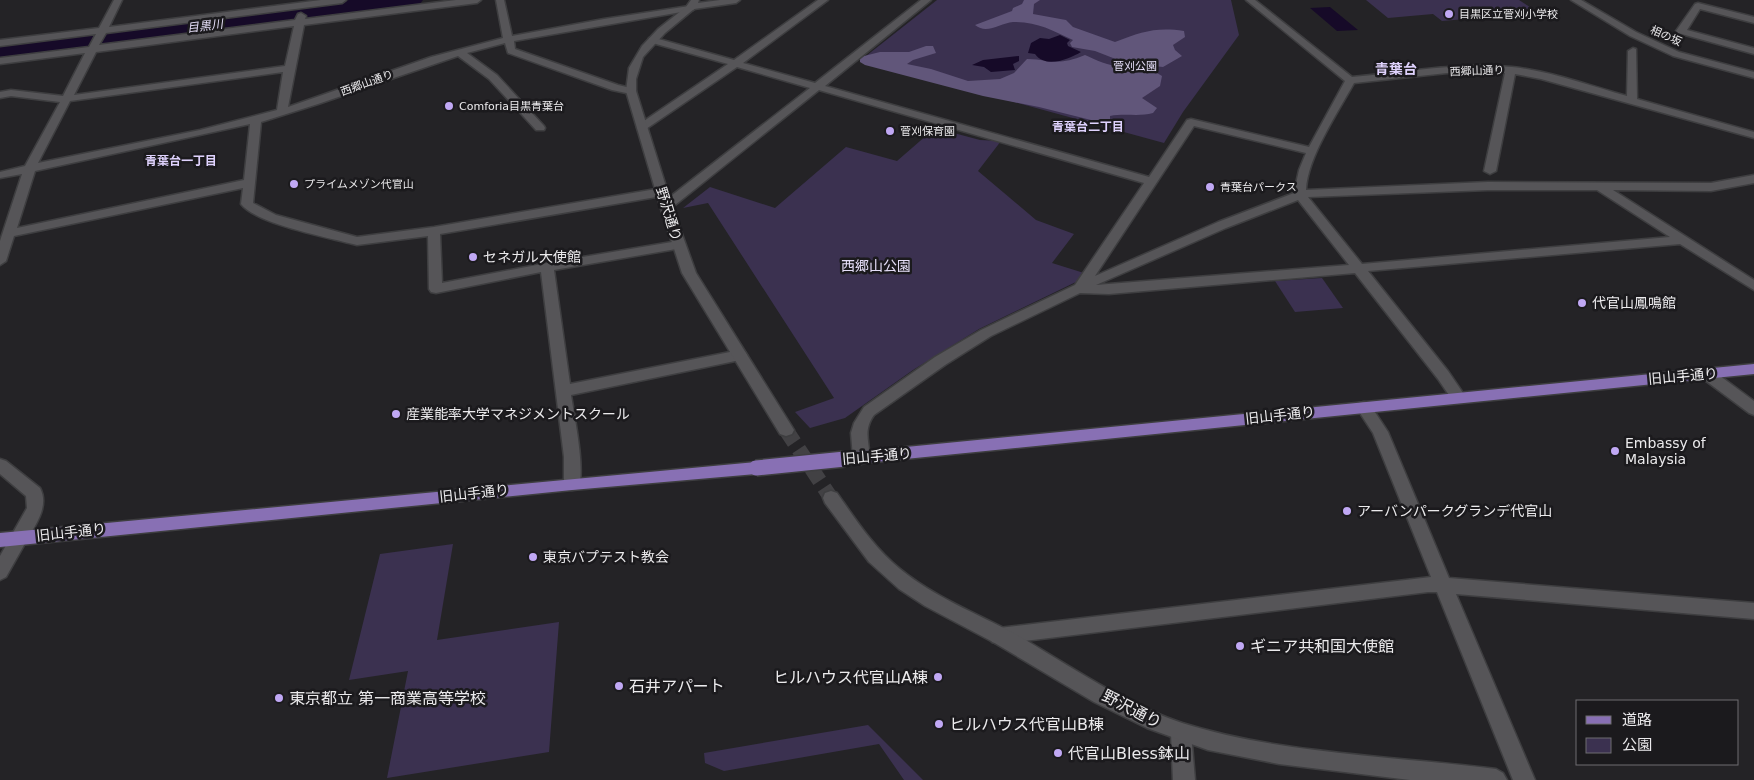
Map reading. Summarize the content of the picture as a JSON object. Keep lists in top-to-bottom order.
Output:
{
  "streets": {
    "main road": ["旧山手通り"],
    "street": ["相の坂", "西郷山通り", "野沢通り"]
  },
  "crossings": [
    ["西郷山通り", "野沢通り"]
  ],
  "districts": ["青葉台", "青葉台二丁目", "青葉台一丁目"],
  "water": ["目黒川"],
  "parks": ["菅刈公園", "西郷山公園"],
  "places": [
    "目黒区立菅刈小学校",
    "Comforia目黒青葉台",
    "菅刈保育園",
    "プライムメゾン代官山",
    "青葉台パークス",
    "セネガル大使館",
    "代官山鳳鳴館",
    "産業能率大学マネジメントスクール",
    "Embassy of Malaysia",
    "アーバンパークグランデ代官山",
    "東京バプテスト教会",
    "ギニア共和国大使館",
    "ヒルハウス代官山A棟",
    "石井アパート",
    "東京都立 第一商業高等学校",
    "ヒルハウス代官山B棟",
    "代官山Bless鉢山"
  ],
  "legend": ["道路", "公園"]
}
